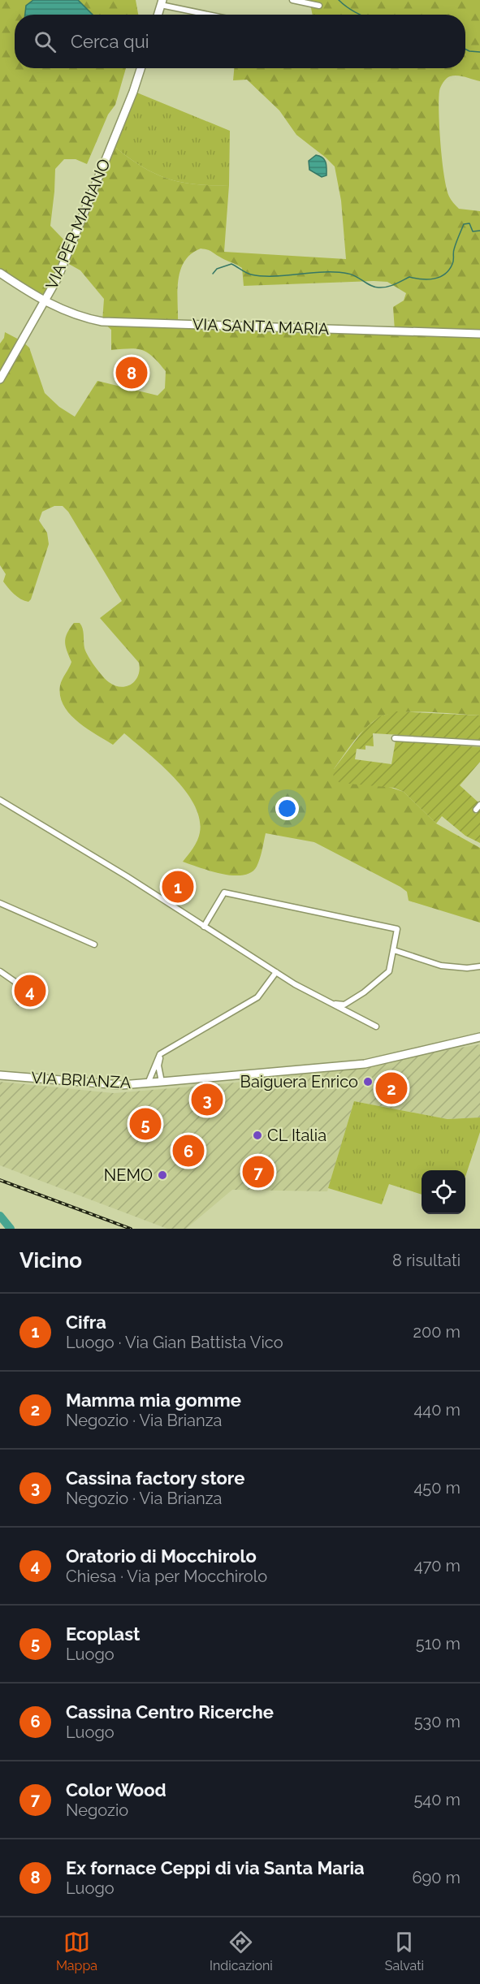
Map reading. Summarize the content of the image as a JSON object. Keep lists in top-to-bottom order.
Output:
{
  "streets": {
    "street": ["VIA PER MARIANO", "VIA SANTA MARIA", "VIA BRIANZA"]
  },
  "crossings": [
    ["VIA PER MARIANO", "VIA SANTA MARIA"]
  ],
  "places": ["Baiguera Enrico", "CL Italia", "NEMO"],
  "page": {
    "search": "Cerca qui",
    "pins": [
      "8",
      "1",
      "4",
      "2",
      "3",
      "5",
      "6",
      "7"
    ],
    "heading": ["Vicino", "8 risultati"],
    "list": [
      {
        "mark": "1",
        "name": "Cifra",
        "note": "Luogo · Via Gian Battista Vico",
        "value": "200 m"
      },
      {
        "mark": "2",
        "name": "Mamma mia gomme",
        "note": "Negozio · Via Brianza",
        "value": "440 m"
      },
      {
        "mark": "3",
        "name": "Cassina factory store",
        "note": "Negozio · Via Brianza",
        "value": "450 m"
      },
      {
        "mark": "4",
        "name": "Oratorio di Mocchirolo",
        "note": "Chiesa · Via per Mocchirolo",
        "value": "470 m"
      },
      {
        "mark": "5",
        "name": "Ecoplast",
        "note": "Luogo",
        "value": "510 m"
      },
      {
        "mark": "6",
        "name": "Cassina Centro Ricerche",
        "note": "Luogo",
        "value": "530 m"
      },
      {
        "mark": "7",
        "name": "Color Wood",
        "note": "Negozio",
        "value": "540 m"
      },
      {
        "mark": "8",
        "name": "Ex fornace Ceppi di via Santa Maria",
        "note": "Luogo",
        "value": "690 m"
      }
    ],
    "nav": ["Mappa", "Indicazioni", "Salvati"]
  }
}
